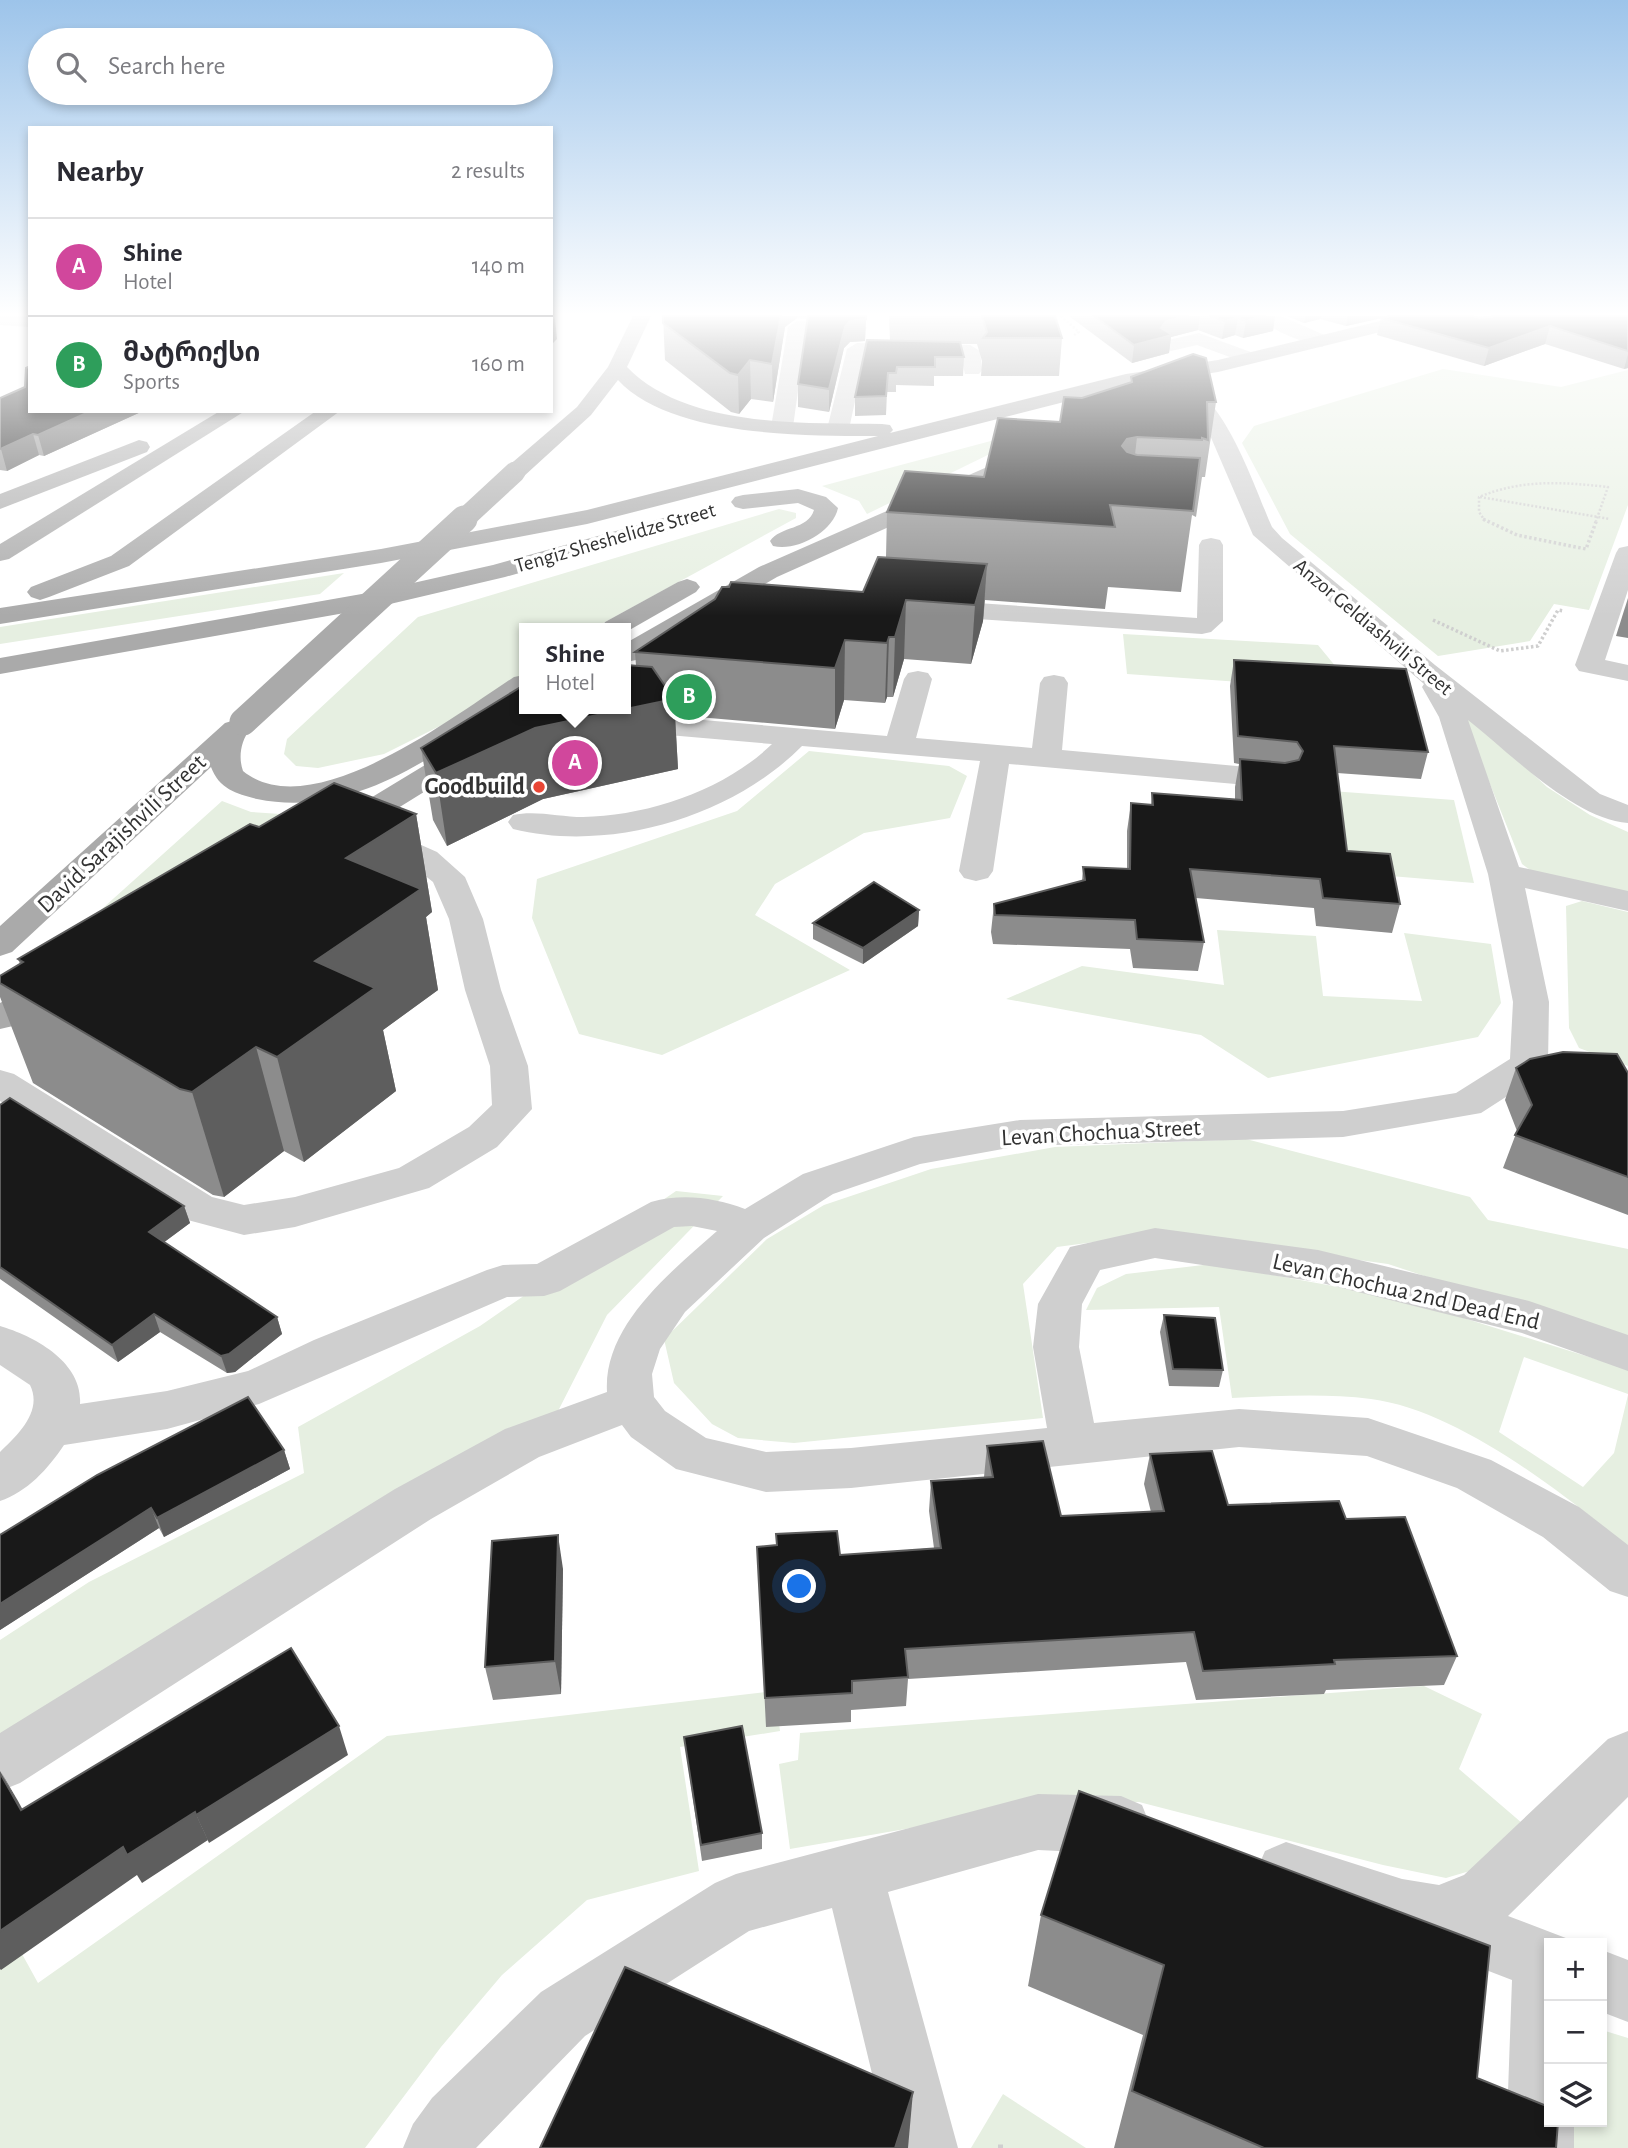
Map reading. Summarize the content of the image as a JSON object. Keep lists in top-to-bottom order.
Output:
{
  "streets": {
    "main road": ["Tengiz Sheshelidze Street", "David Sarajishvili Street"],
    "street": ["Anzor Geldiashvili Street", "Levan Chochua Street", "Levan Chochua 2nd Dead End"]
  },
  "crossings": [
    ["Anzor Geldiashvili Street", "Levan Chochua Street"]
  ],
  "places": ["Goodbuild"],
  "page": {
    "search": "Search here",
    "heading": ["Nearby", "2 results"],
    "list": [
      {
        "mark": "A",
        "name": "Shine",
        "note": "Hotel",
        "value": "140 m"
      },
      {
        "mark": "B",
        "name": "მატრიქსი",
        "note": "Sports",
        "value": "160 m"
      }
    ],
    "popup": ["Shine", "Hotel"],
    "pins": ["B", "A"],
    "map_buttons": ["+", "−"]
  }
}
